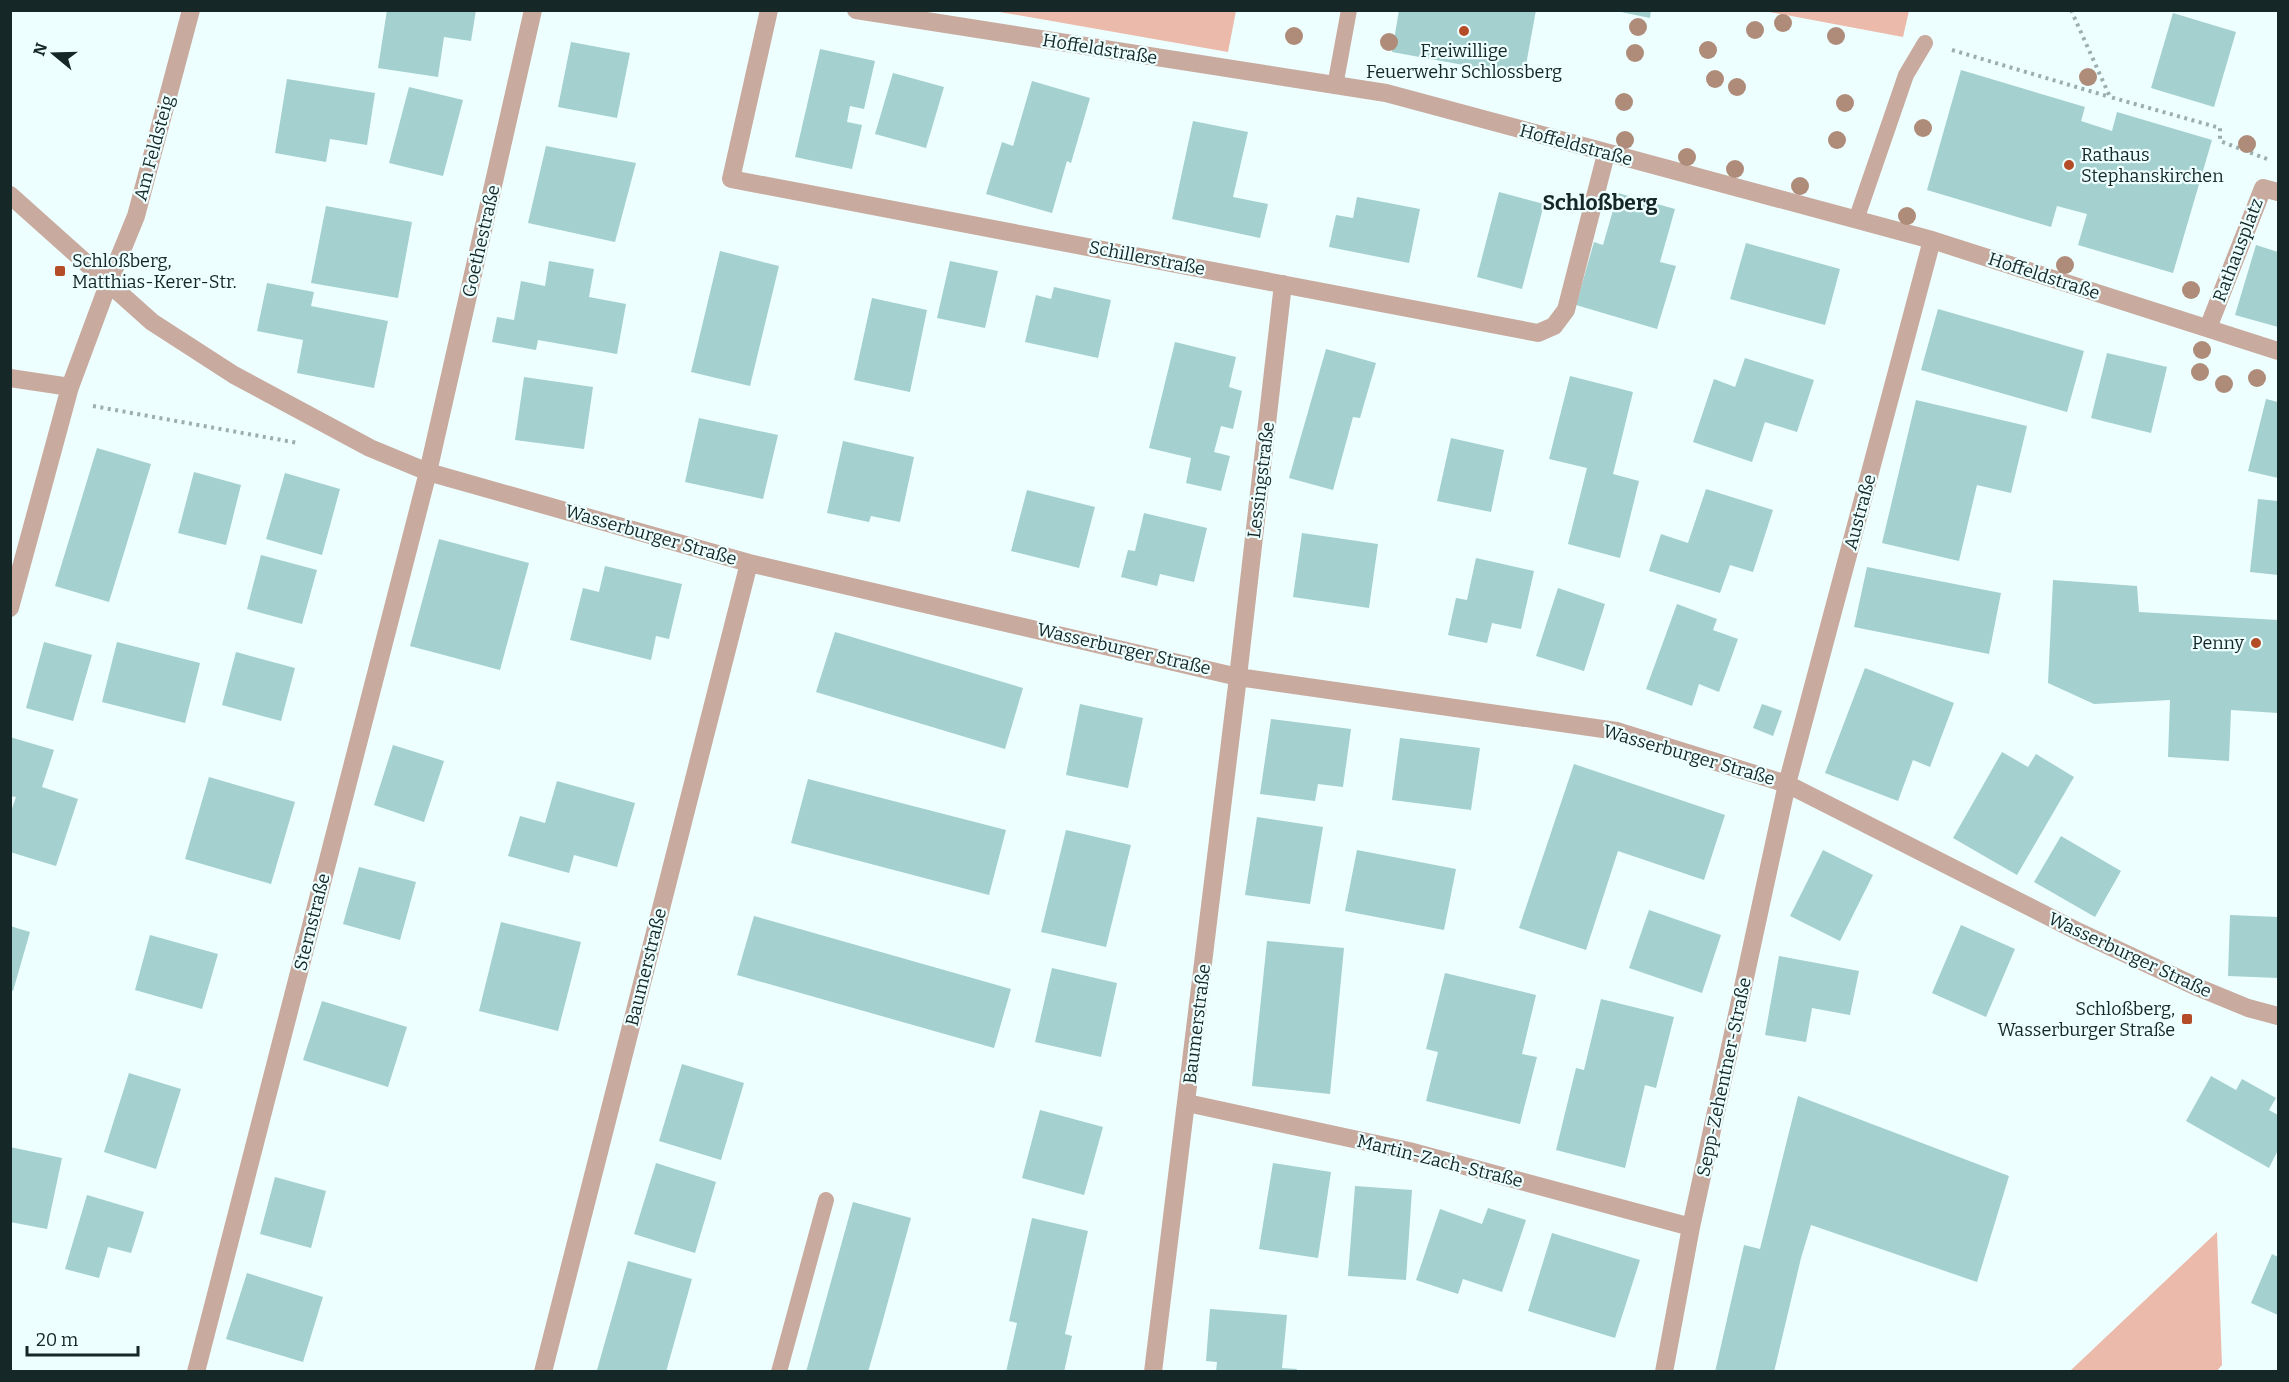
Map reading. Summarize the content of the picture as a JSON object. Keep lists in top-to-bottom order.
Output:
{
  "streets": {
    "street": [
      "Hoffeldstraße",
      "Am Feldsteig",
      "Goethestraße",
      "Rathausplatz",
      "Schillerstraße",
      "Lessingstraße",
      "Austraße",
      "Wasserburger Straße",
      "Sternstraße",
      "Baumerstraße",
      "Sepp-Zehentner-Straße",
      "Martin-Zach-Straße"
    ]
  },
  "crossings": [
    ["Hoffeldstraße", "Rathausplatz"],
    ["Hoffeldstraße", "Schillerstraße"],
    ["Hoffeldstraße", "Austraße"],
    ["Am Feldsteig", "Wasserburger Straße"],
    ["Goethestraße", "Wasserburger Straße"],
    ["Goethestraße", "Sternstraße"],
    ["Schillerstraße", "Lessingstraße"],
    ["Lessingstraße", "Wasserburger Straße"],
    ["Lessingstraße", "Baumerstraße"],
    ["Austraße", "Wasserburger Straße"],
    ["Austraße", "Sepp-Zehentner-Straße"],
    ["Wasserburger Straße", "Sternstraße"],
    ["Wasserburger Straße", "Baumerstraße"],
    ["Wasserburger Straße", "Sepp-Zehentner-Straße"],
    ["Baumerstraße", "Martin-Zach-Straße"],
    ["Sepp-Zehentner-Straße", "Martin-Zach-Straße"]
  ],
  "districts": ["Schloßberg"],
  "places": {
    "other": ["Freiwillige Feuerwehr Schlossberg", "Rathaus Stephanskirchen", "Penny"],
    "transit": ["Schloßberg, Matthias-Kerer-Str.", "Schloßberg, Wasserburger Straße"]
  },
  "scale_bar": "20 m",
  "north": "left"
}
